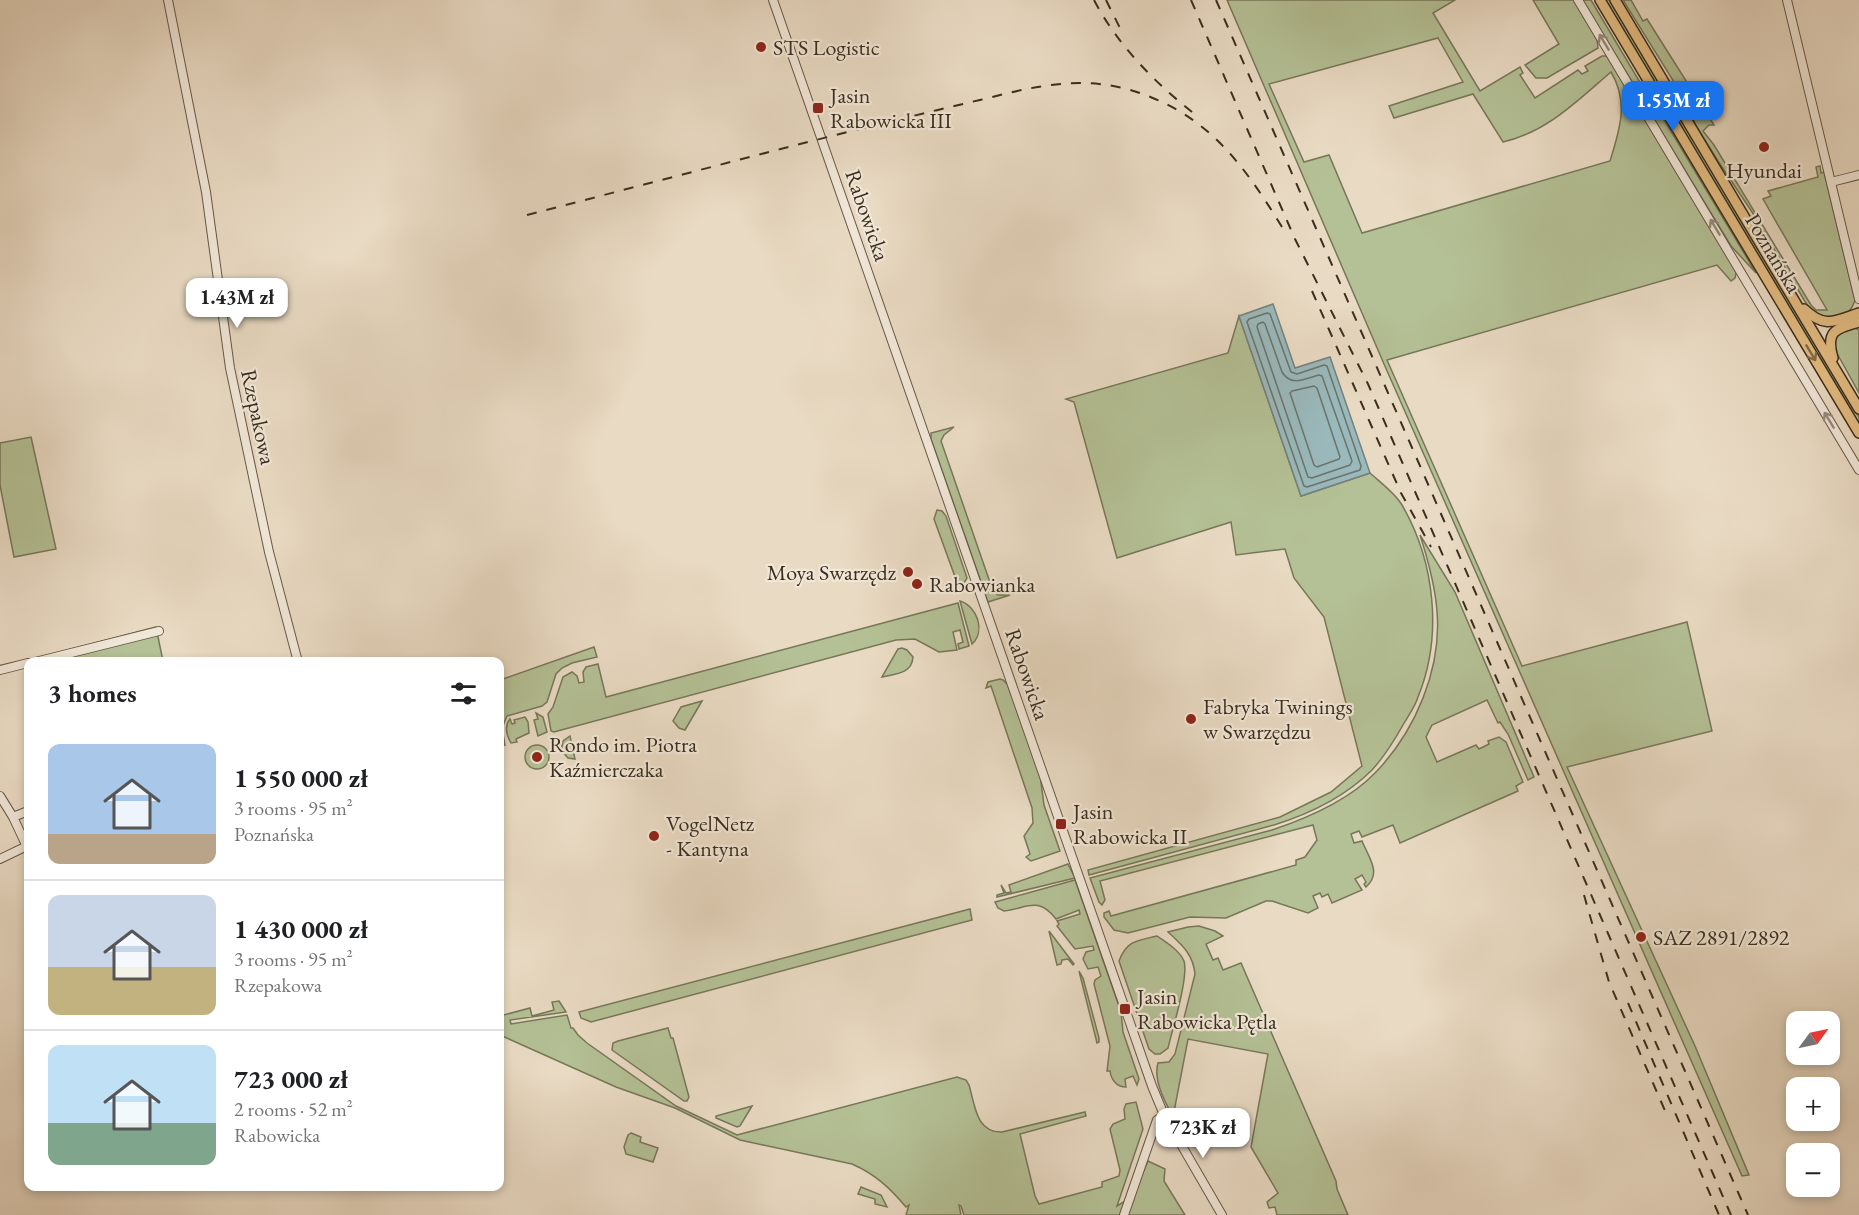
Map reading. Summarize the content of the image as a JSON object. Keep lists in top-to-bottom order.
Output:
{
  "streets": {
    "main road": ["Poznańska"],
    "street": ["Rabowicka", "Rzepakowa"]
  },
  "places": {
    "other": [
      "STS Logistic",
      "Hyundai",
      "Moya Swarzędz",
      "Rabowianka",
      "Fabryka Twinings w Swarzędzu",
      "Rondo im. Piotra Kaźmierczaka",
      "VogelNetz - Kantyna",
      "SAZ 2891/2892"
    ],
    "transit": ["Jasin Rabowicka III", "Jasin Rabowicka II", "Jasin Rabowicka Pętla"]
  },
  "north": "top right",
  "page": {
    "price": ["1.55M zł", "1.43M zł", "723K zł"],
    "heading": "3 homes",
    "list": [
      {
        "name": "1 550 000 zł",
        "note": "3 rooms · 95 m² · Poznańska"
      },
      {
        "name": "1 430 000 zł",
        "note": "3 rooms · 95 m² · Rzepakowa"
      },
      {
        "name": "723 000 zł",
        "note": "2 rooms · 52 m² · Rabowicka"
      }
    ],
    "map_buttons": ["+", "−"]
  }
}
